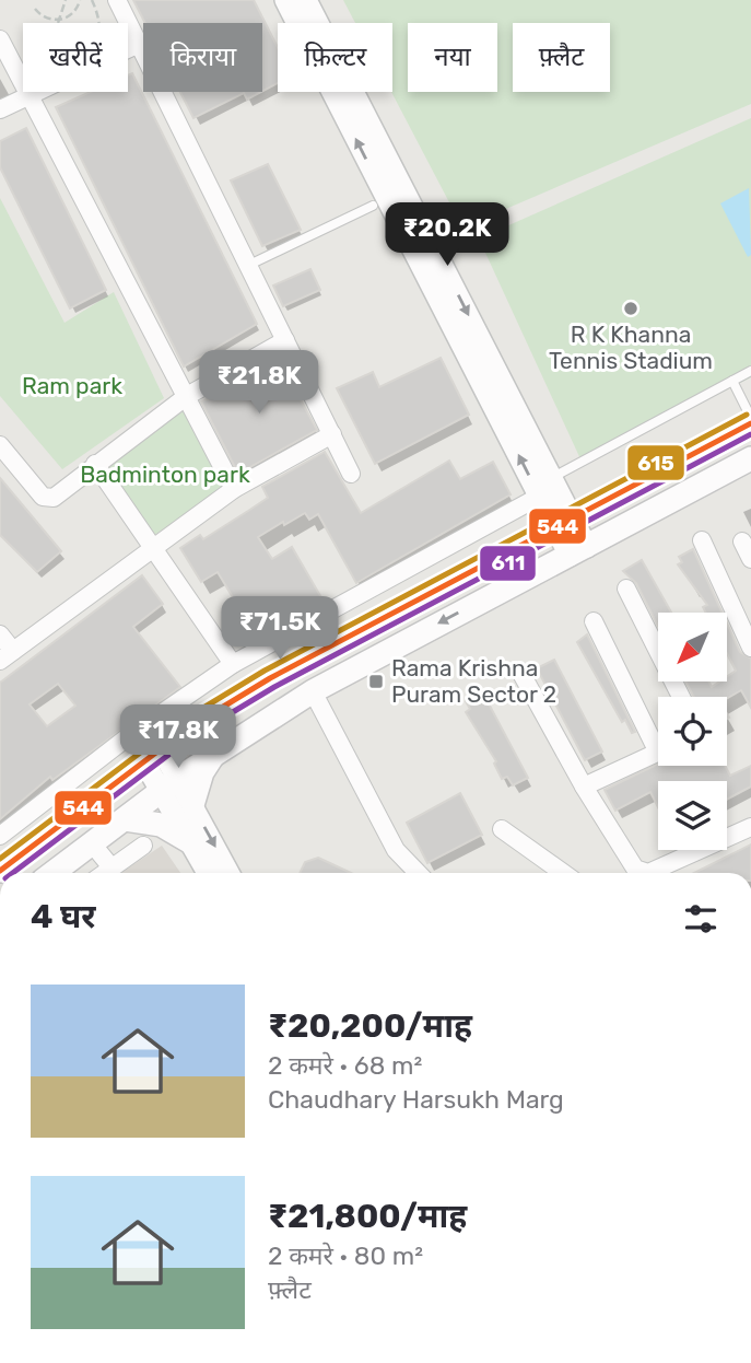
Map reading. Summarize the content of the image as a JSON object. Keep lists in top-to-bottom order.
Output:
{
  "parks": ["Ram park", "Badminton park"],
  "places": {
    "other": ["R K Khanna Tennis Stadium"],
    "transit": ["Rama Krishna Puram Sector 2"]
  },
  "lines": ["transit line 615", "transit line 544", "transit line 611"],
  "north": "bottom left",
  "page": {
    "chip": [
      "खरीदें",
      "किराया",
      "फ़िल्टर",
      "नया",
      "फ़्लैट"
    ],
    "price": [
      "₹20.2K",
      "₹21.8K",
      "₹71.5K",
      "₹17.8K"
    ],
    "heading": "4 घर",
    "list": [
      {
        "name": "₹20,200/माह",
        "note": "2 कमरे · 68 m² · Chaudhary Harsukh Marg"
      },
      {
        "name": "₹21,800/माह",
        "note": "2 कमरे · 80 m² · फ़्लैट"
      }
    ]
  }
}
